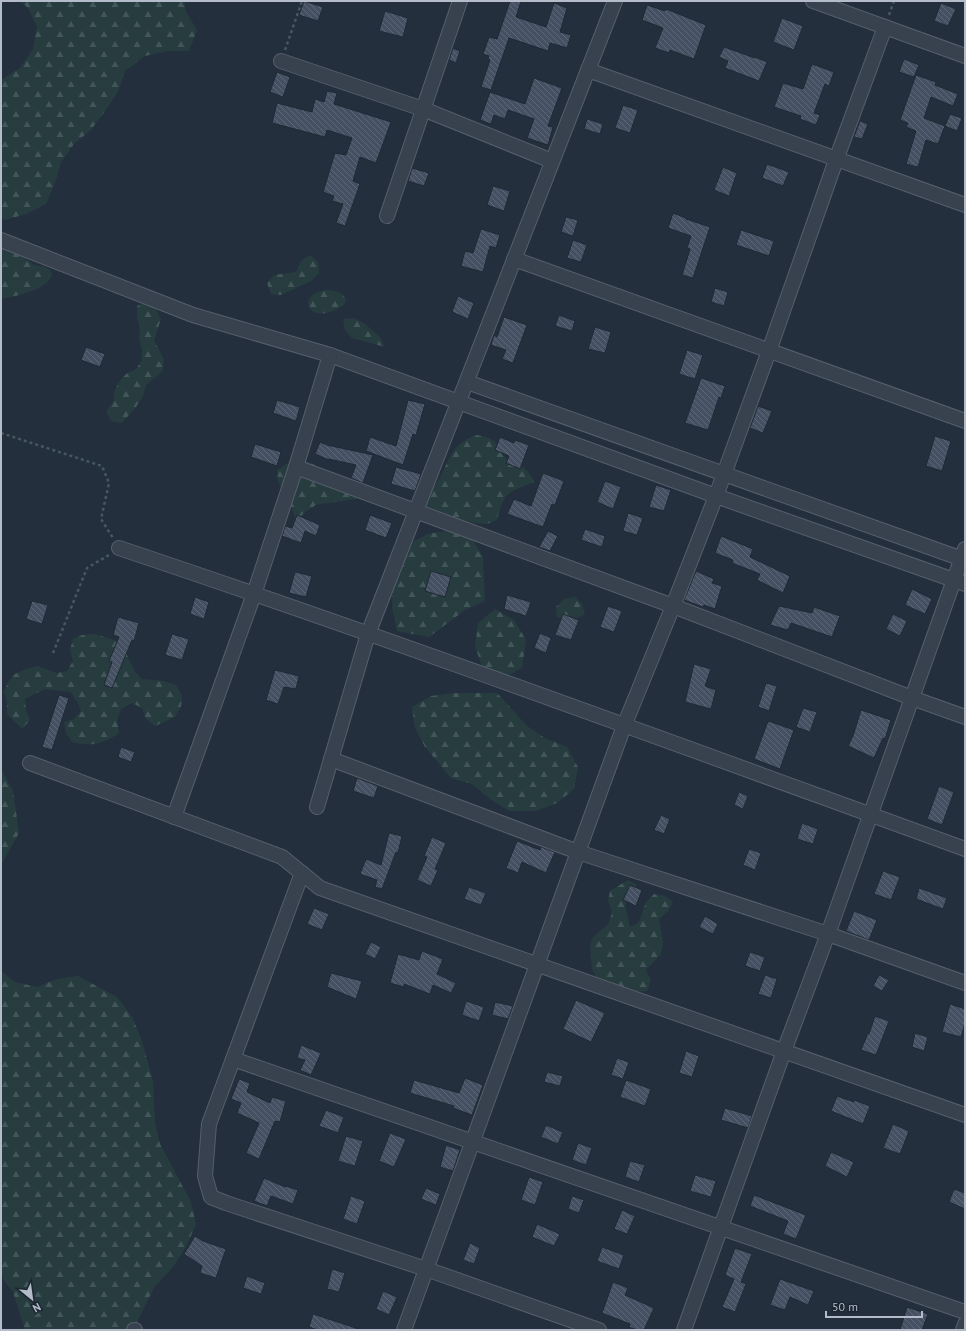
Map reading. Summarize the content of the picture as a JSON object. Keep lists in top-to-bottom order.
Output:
{
  "scale_bar": "50 m",
  "north": "bottom right"
}
